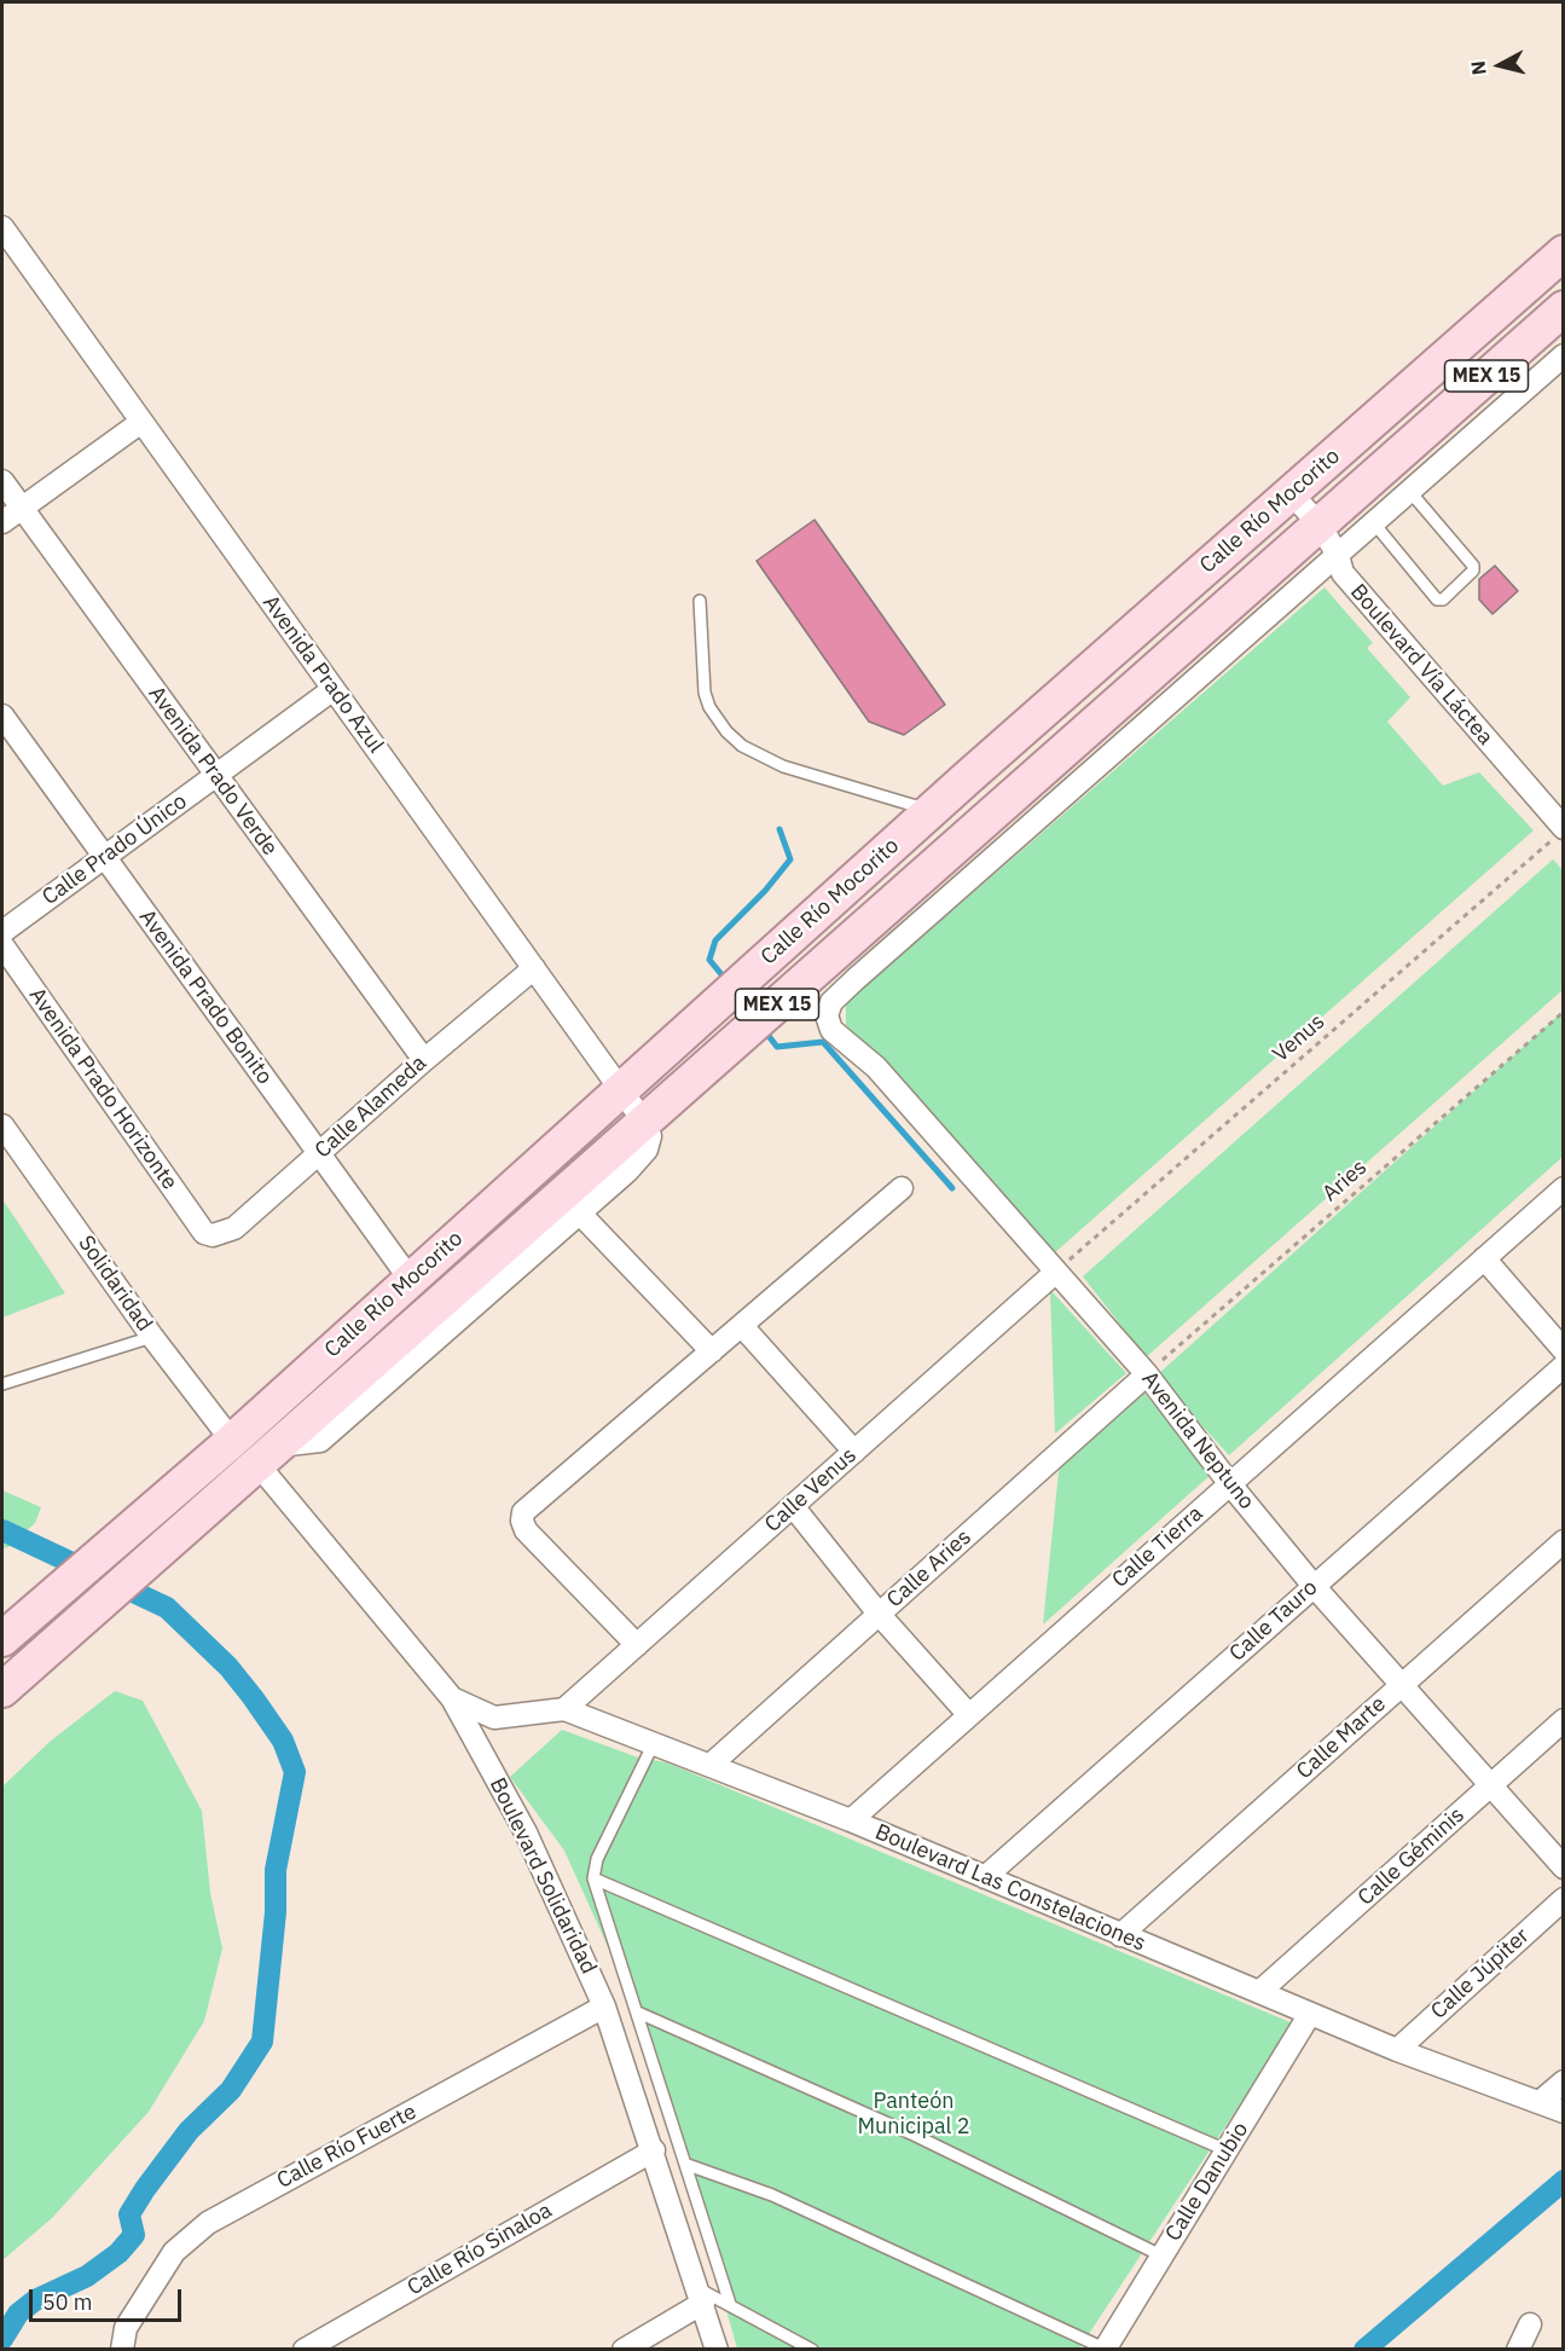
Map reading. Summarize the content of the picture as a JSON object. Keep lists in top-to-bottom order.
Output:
{
  "streets": {
    "main road": ["MEX 15", "Calle Río Mocorito"],
    "street": [
      "Boulevard Vía Láctea",
      "Avenida Prado Azul",
      "Avenida Prado Verde",
      "Calle Prado Único",
      "Avenida Prado Bonito",
      "Avenida Prado Horizonte",
      "Calle Alameda",
      "Solidaridad",
      "Avenida Neptuno",
      "Calle Venus",
      "Calle Tierra",
      "Calle Aries",
      "Calle Tauro",
      "Calle Marte",
      "Calle Géminis",
      "Boulevard Solidaridad",
      "Boulevard Las Constelaciones",
      "Calle Júpiter",
      "Calle Río Fuerte",
      "Calle Danubio",
      "Calle Río Sinaloa"
    ],
    "path": ["Venus", "Aries"]
  },
  "crossings": [
    ["Calle Río Mocorito", "Boulevard Vía Láctea"],
    ["Calle Río Mocorito", "Avenida Prado Azul"],
    ["Calle Río Mocorito", "Avenida Prado Bonito"],
    ["Calle Río Mocorito", "Solidaridad"],
    ["Calle Río Mocorito", "Boulevard Solidaridad"],
    ["Boulevard Vía Láctea", "Venus"],
    ["Boulevard Vía Láctea", "Avenida Neptuno"],
    ["Avenida Prado Azul", "Calle Prado Único"],
    ["Avenida Prado Azul", "Calle Alameda"],
    ["Avenida Prado Verde", "Calle Prado Único"],
    ["Avenida Prado Verde", "Calle Alameda"],
    ["Calle Prado Único", "Avenida Prado Bonito"],
    ["Avenida Prado Bonito", "Calle Alameda"],
    ["Venus", "Avenida Neptuno"],
    ["Venus", "Calle Venus"],
    ["Avenida Prado Horizonte", "Calle Alameda"],
    ["Aries", "Avenida Neptuno"],
    ["Aries", "Calle Aries"],
    ["Avenida Neptuno", "Calle Venus"],
    ["Avenida Neptuno", "Calle Tierra"],
    ["Avenida Neptuno", "Calle Aries"],
    ["Avenida Neptuno", "Calle Tauro"],
    ["Avenida Neptuno", "Calle Marte"],
    ["Avenida Neptuno", "Calle Géminis"],
    ["Calle Venus", "Boulevard Las Constelaciones"],
    ["Calle Tierra", "Boulevard Las Constelaciones"],
    ["Calle Aries", "Boulevard Las Constelaciones"],
    ["Calle Tauro", "Boulevard Las Constelaciones"],
    ["Calle Marte", "Boulevard Las Constelaciones"],
    ["Calle Géminis", "Boulevard Las Constelaciones"],
    ["Boulevard Solidaridad", "Boulevard Las Constelaciones"],
    ["Boulevard Solidaridad", "Calle Río Fuerte"],
    ["Boulevard Solidaridad", "Calle Río Sinaloa"],
    ["Boulevard Las Constelaciones", "Calle Júpiter"],
    ["Boulevard Las Constelaciones", "Calle Danubio"]
  ],
  "parks": ["Panteón Municipal 2"],
  "scale_bar": "50 m",
  "north": "left"
}
